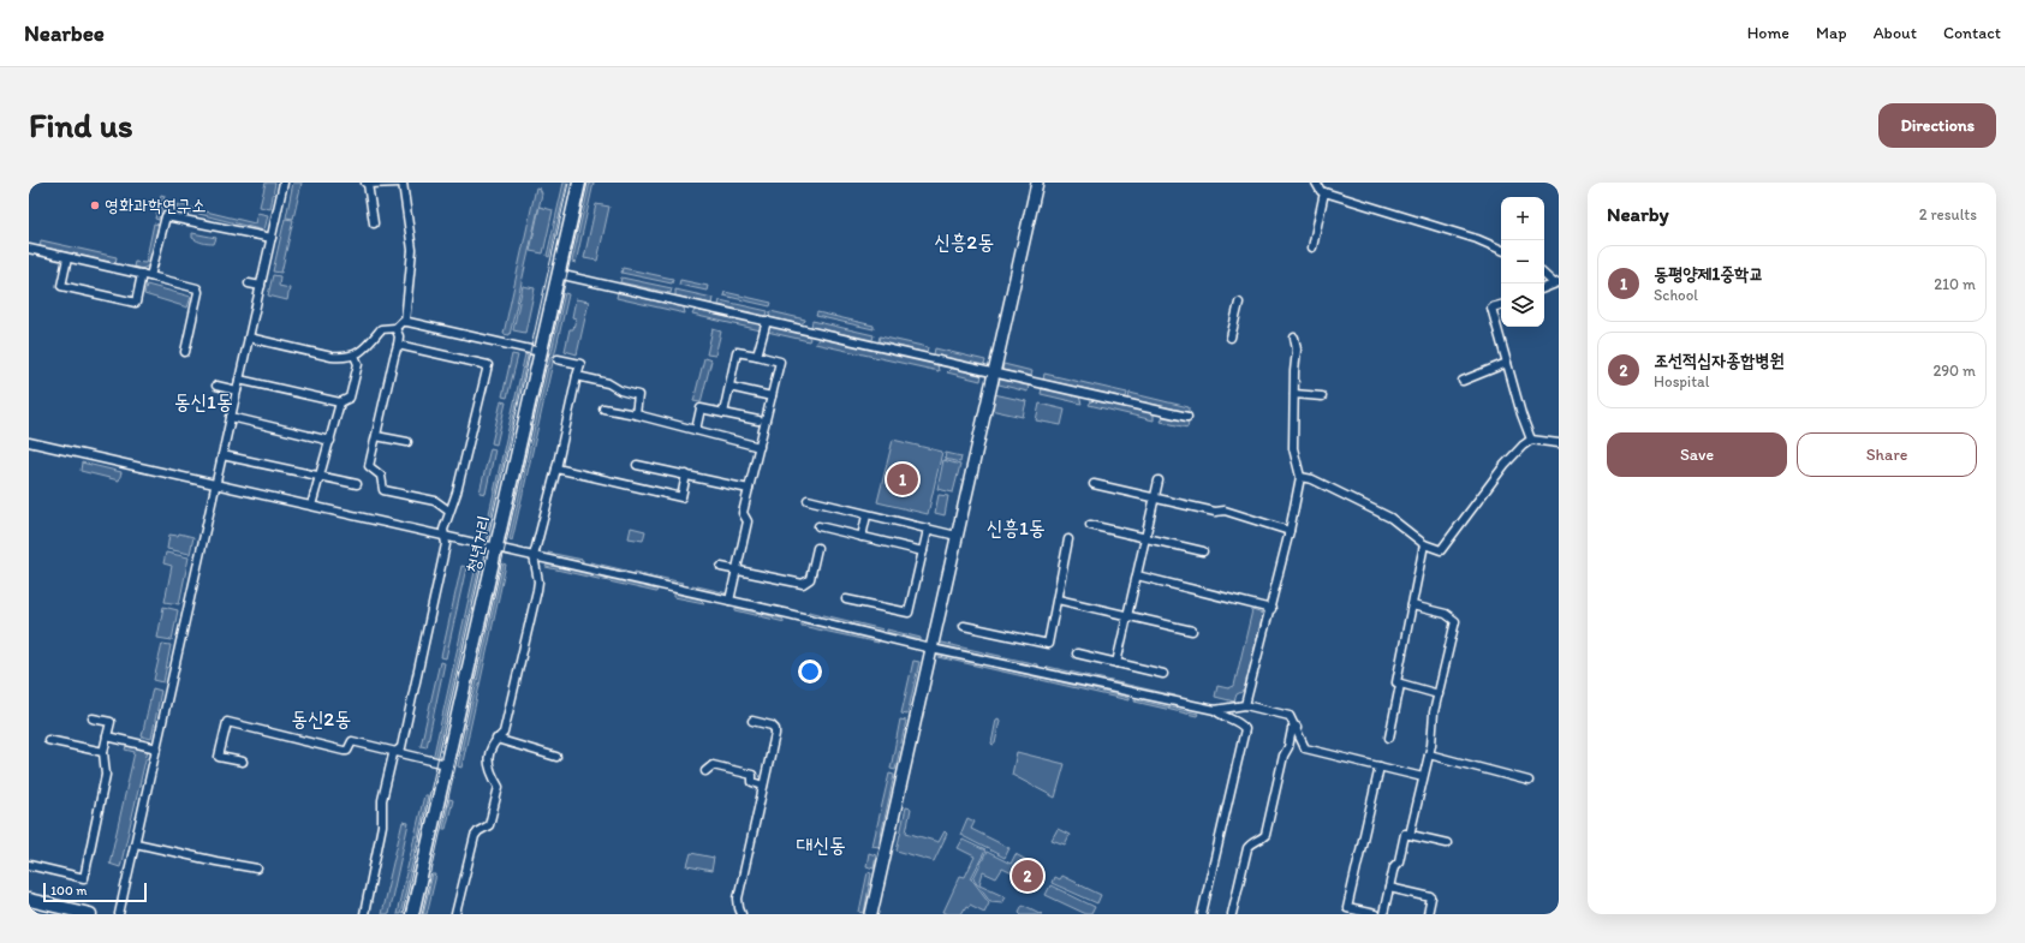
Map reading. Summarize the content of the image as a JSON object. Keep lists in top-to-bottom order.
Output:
{
  "streets": {
    "main road": ["청년거리"]
  },
  "districts": [
    "신흥2동",
    "동신1동",
    "신흥1동",
    "동신2동",
    "대신동"
  ],
  "places": ["영화과학연구소"],
  "scale_bar": "100 m",
  "page": {
    "header": "Nearbee",
    "nav": [
      "Home",
      "Map",
      "About",
      "Contact"
    ],
    "buttons": [
      "Directions",
      ["Save", "Share"]
    ],
    "title": "Find us",
    "heading": ["Nearby", "2 results"],
    "map_buttons": ["+", "−"],
    "list": [
      {
        "mark": "1",
        "name": "동평양제1중학교",
        "note": "School",
        "value": "210 m"
      },
      {
        "mark": "2",
        "name": "조선적십자종합병원",
        "note": "Hospital",
        "value": "290 m"
      }
    ],
    "pins": ["1", "2"],
    "scale": "100 m"
  }
}
